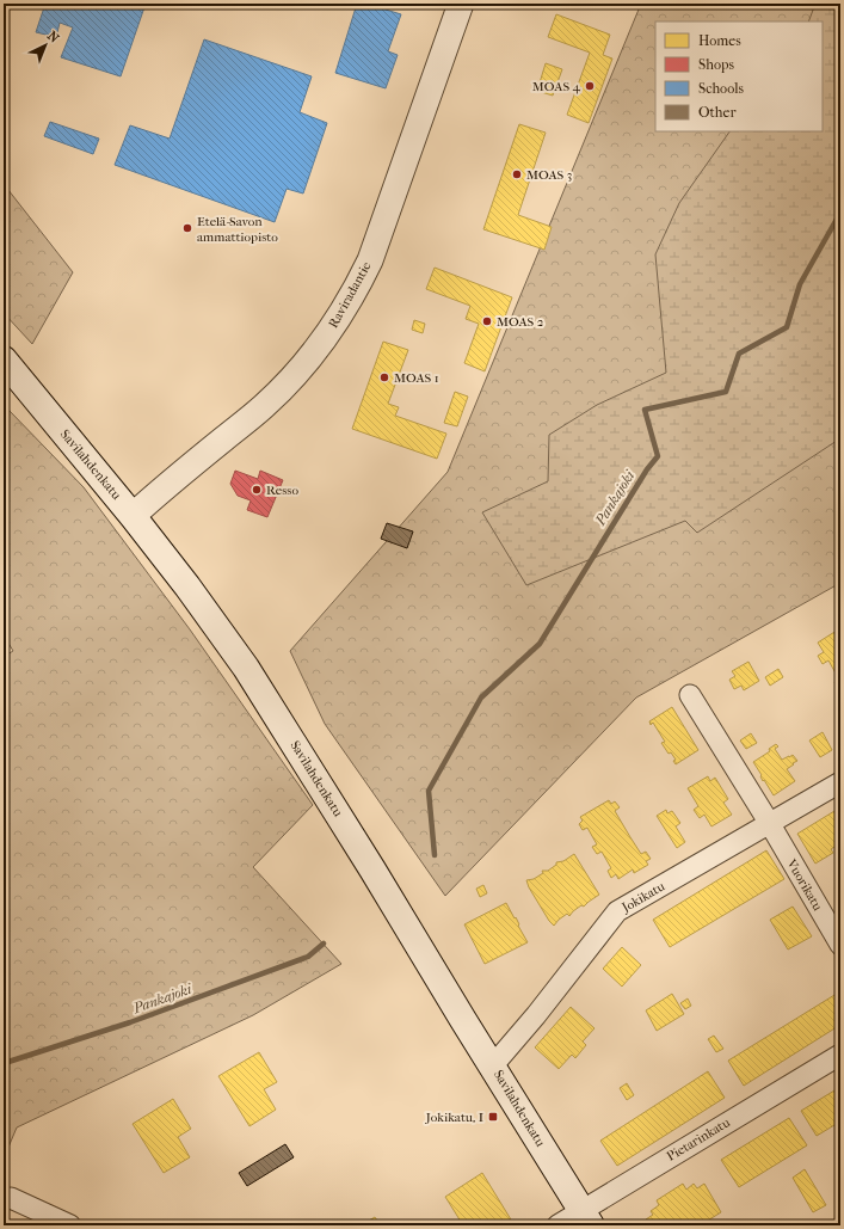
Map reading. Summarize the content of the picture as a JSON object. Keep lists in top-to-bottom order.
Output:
{
  "streets": {
    "main road": ["Savilahdenkatu"],
    "street": [
      "Raviradantie",
      "Vuorikatu",
      "Jokikatu",
      "Pietarinkatu"
    ]
  },
  "crossings": [
    ["Raviradantie", "Savilahdenkatu"],
    ["Savilahdenkatu", "Jokikatu"],
    ["Savilahdenkatu", "Pietarinkatu"],
    ["Vuorikatu", "Jokikatu"]
  ],
  "water": ["Pankajoki"],
  "places": {
    "other": [
      "MOAS 4",
      "MOAS 3",
      "Etelä-Savon ammattiopisto",
      "MOAS 2",
      "MOAS 1",
      "Resso"
    ],
    "transit": ["Jokikatu, I"]
  },
  "legend": [
    "Homes",
    "Shops",
    "Schools",
    "Other"
  ],
  "north": "top right"
}
